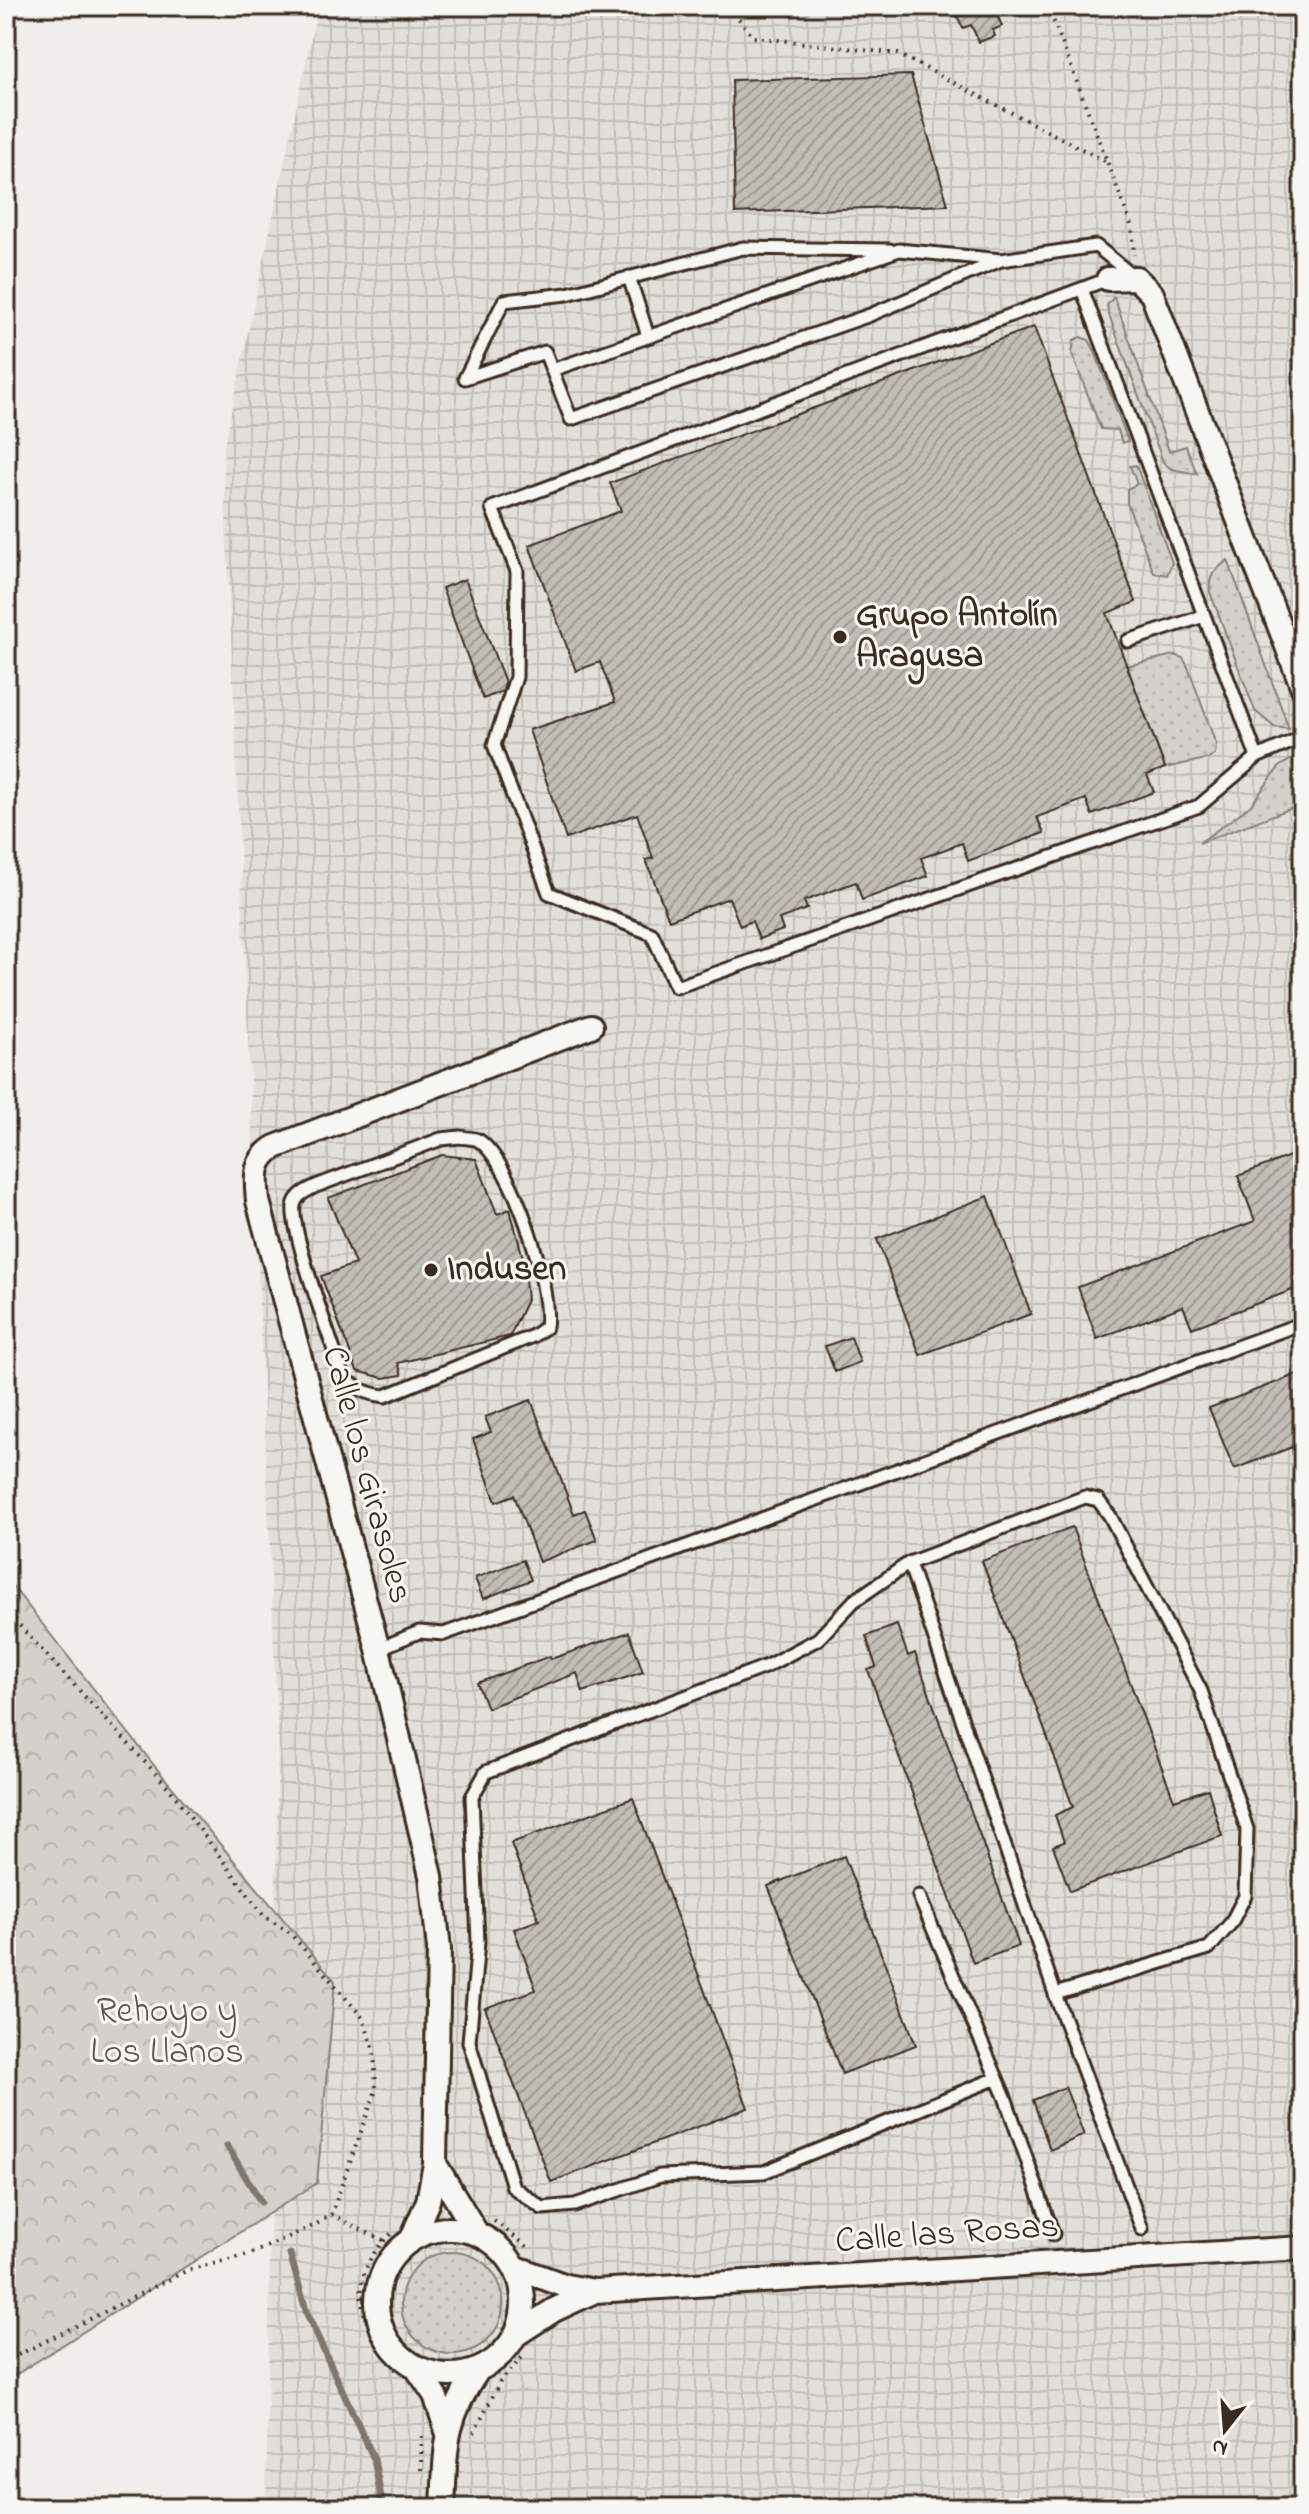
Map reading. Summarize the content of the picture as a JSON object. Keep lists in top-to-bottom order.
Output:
{
  "streets": {
    "street": ["Calle los Girasoles", "Calle las Rosas"]
  },
  "crossings": [
    ["Calle los Girasoles", "Calle las Rosas"]
  ],
  "parks": ["Rehoyo y Los Llanos"],
  "places": ["Grupo Antolín Aragusa", "Indusen"],
  "north": "bottom"
}
